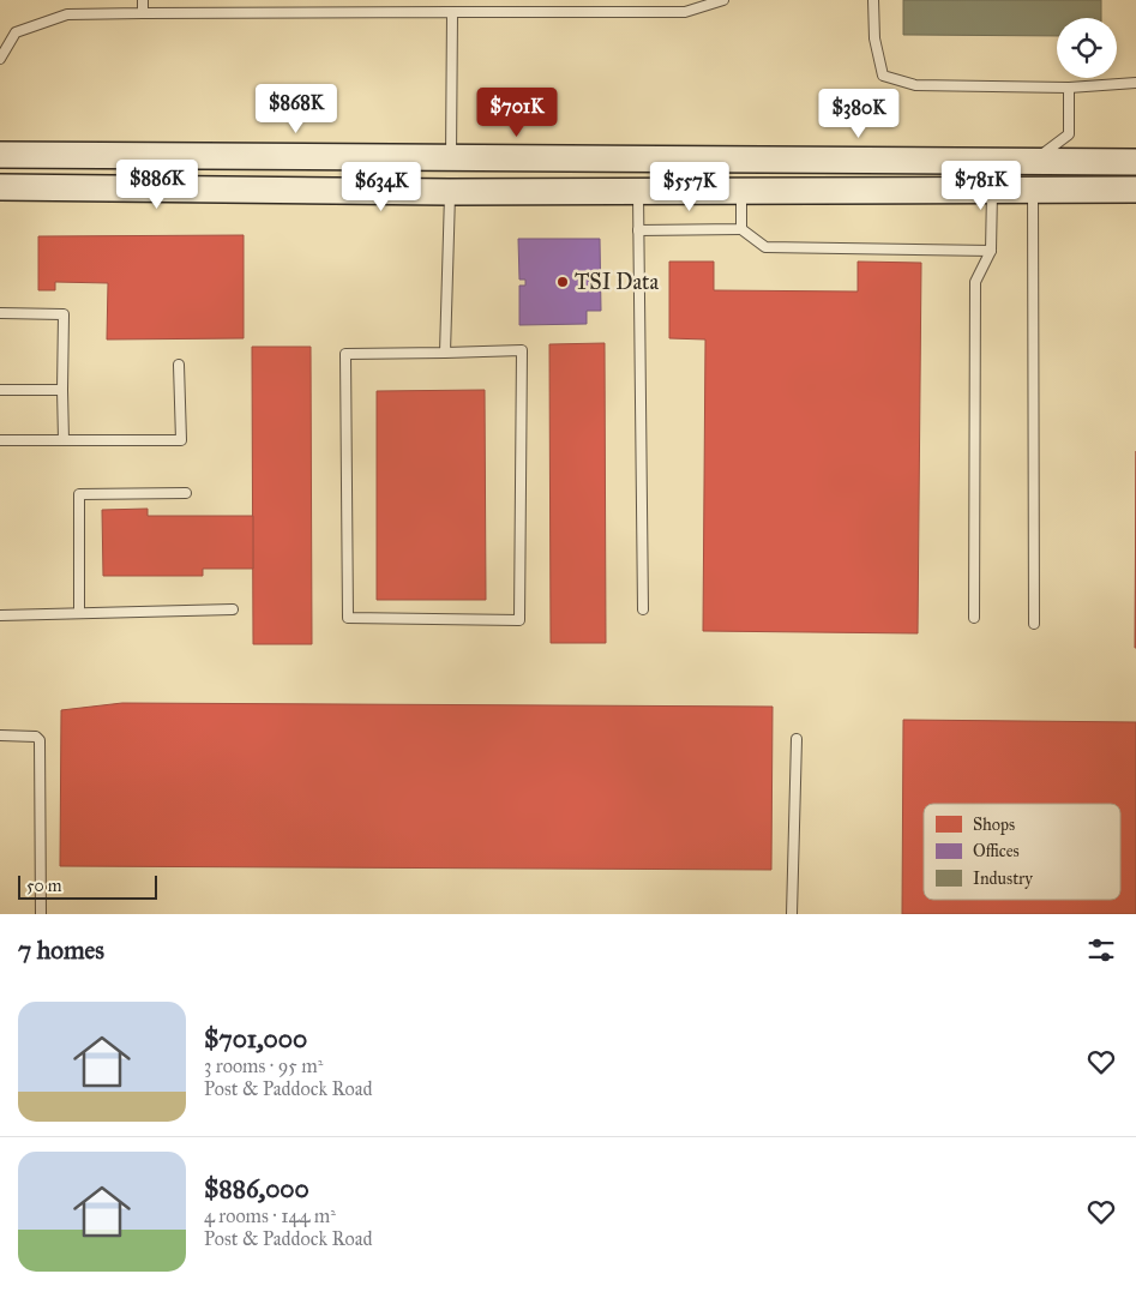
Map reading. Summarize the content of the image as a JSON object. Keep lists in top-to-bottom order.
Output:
{
  "places": ["TSI Data"],
  "legend": ["Shops", "Offices", "Industry"],
  "scale_bar": "50 m",
  "page": {
    "price": [
      "$868K",
      "$701K",
      "$380K",
      "$886K",
      "$781K",
      "$634K",
      "$557K"
    ],
    "scale": "50 m",
    "heading": "7 homes",
    "list": [
      {
        "name": "$701,000",
        "note": "3 rooms · 95 m² · Post & Paddock Road"
      },
      {
        "name": "$886,000",
        "note": "4 rooms · 144 m² · Post & Paddock Road"
      }
    ]
  }
}
